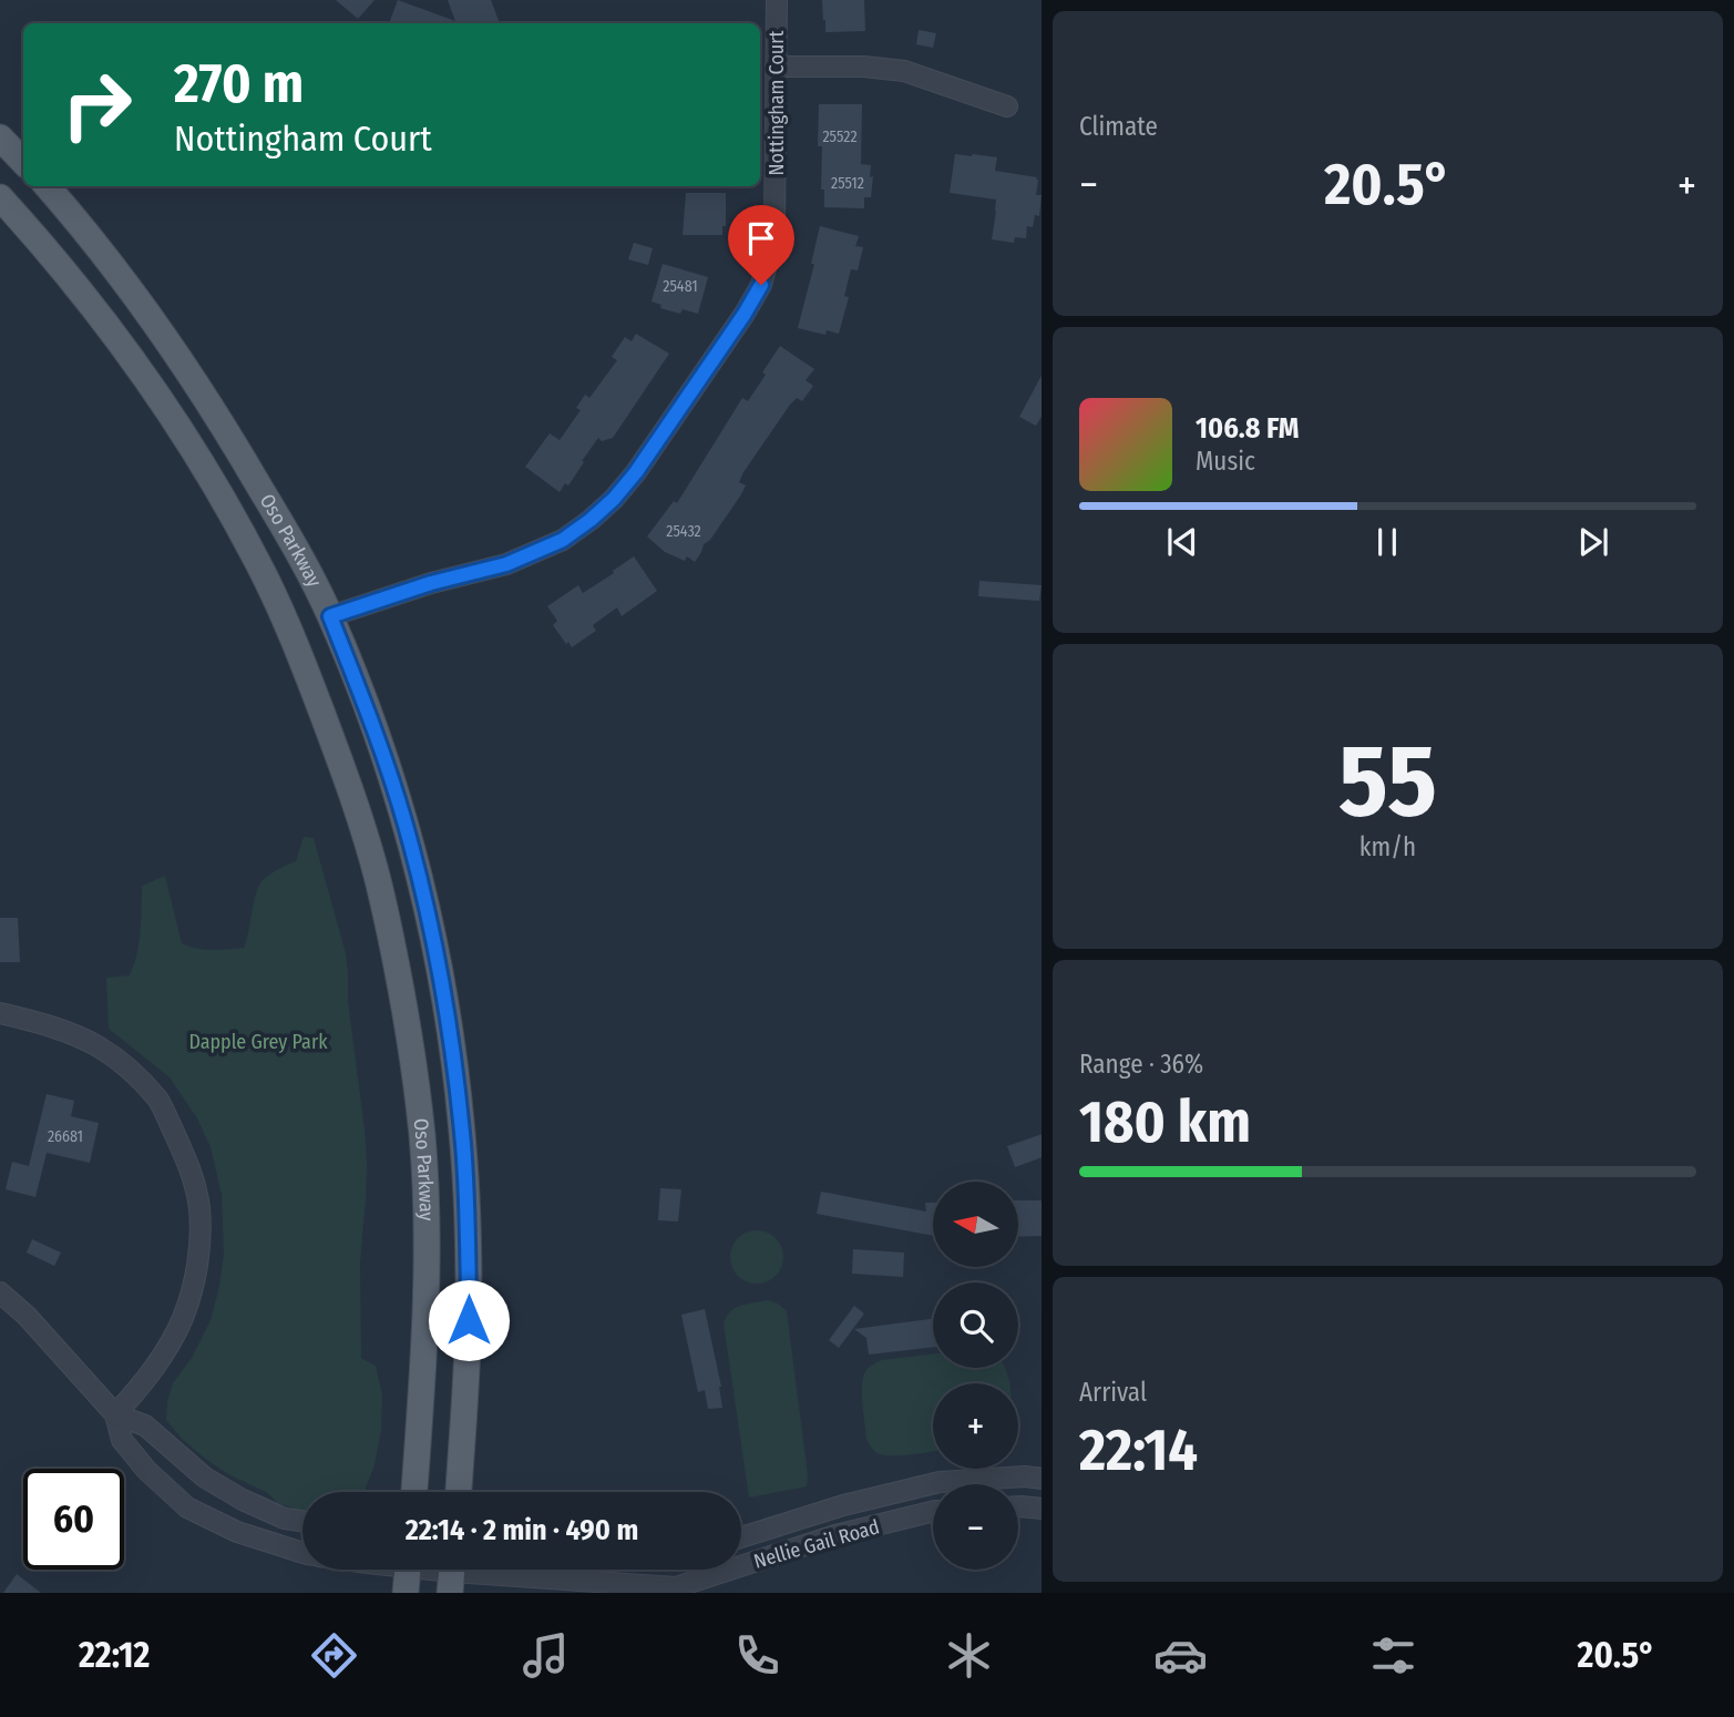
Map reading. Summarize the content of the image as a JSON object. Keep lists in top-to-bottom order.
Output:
{
  "streets": {
    "main road": ["Oso Parkway"],
    "street": ["Nottingham Court", "Nellie Gail Road"]
  },
  "crossings": [
    ["Nottingham Court", "Oso Parkway"]
  ],
  "parks": ["Dapple Grey Park"],
  "house_numbers": [
    "25522",
    "25512",
    "25481",
    "25432",
    "26681"
  ],
  "north": "left",
  "page": {
    "tile": [
      "Climate",
      ["55", "km/h"],
      ["Range · 36%", "180 km"],
      ["Arrival", "22:14"]
    ],
    "turn": ["270 m", "Nottingham Court"],
    "heat": ["−", "20.5°", "+"],
    "song": ["106.8 FM", "Music"],
    "map_buttons": ["+", "−"],
    "limit": "60",
    "trip": "22:14 · 2 min · 490 m",
    "tabs": ["22:12", "20.5°"]
  }
}
